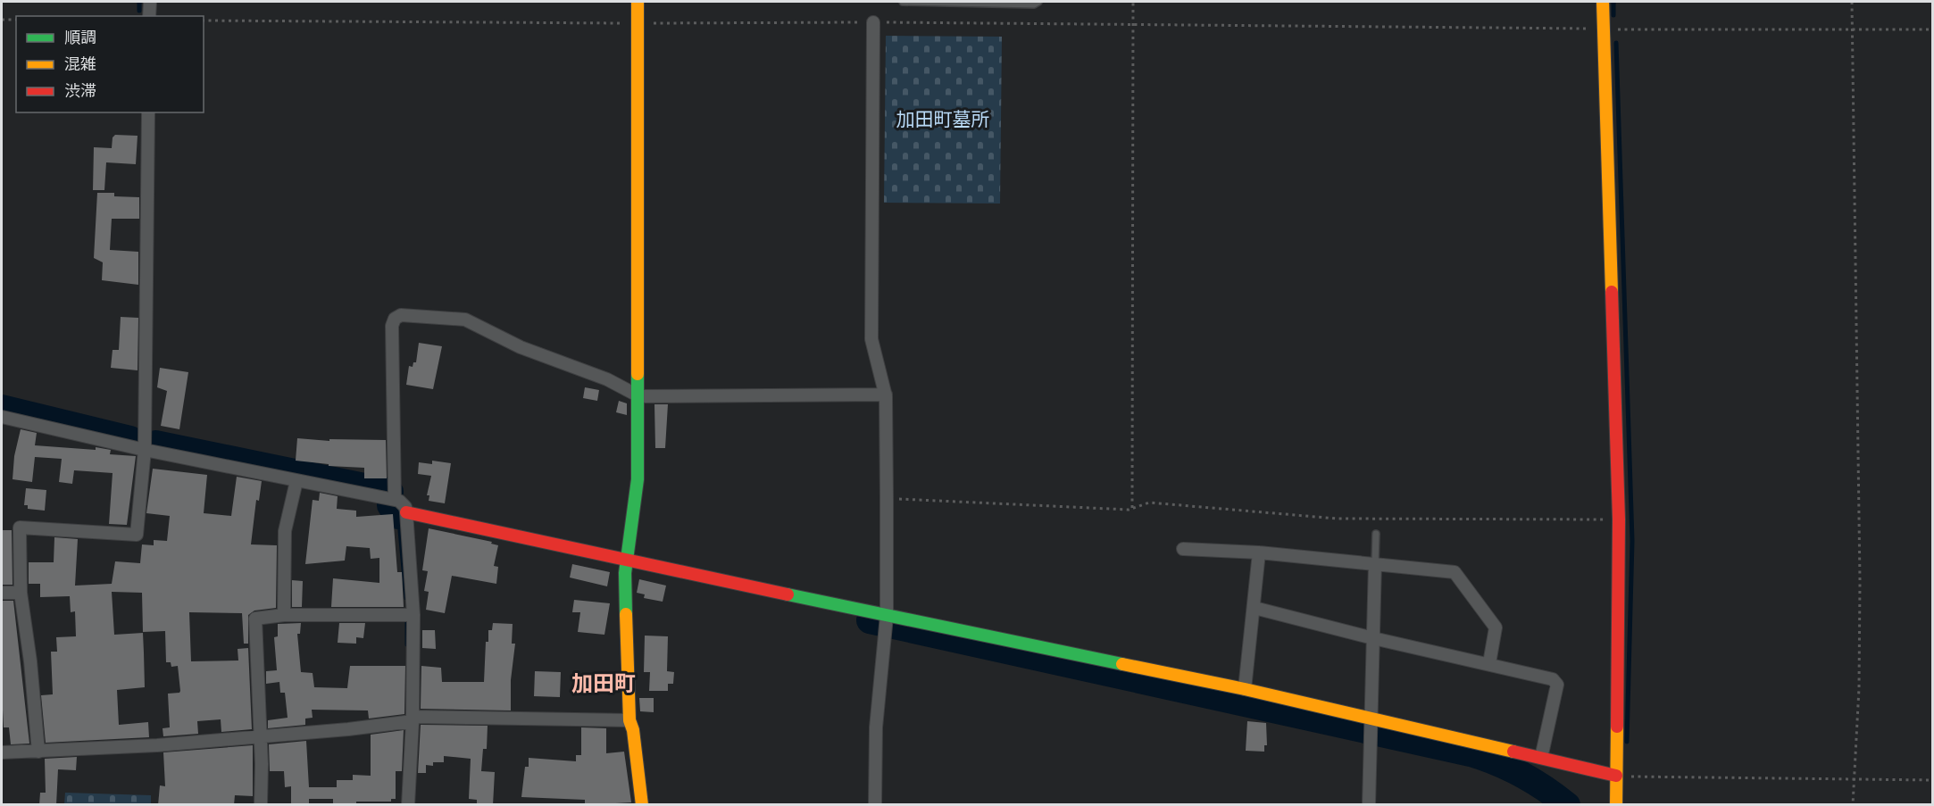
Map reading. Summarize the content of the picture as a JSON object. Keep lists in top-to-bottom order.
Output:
{
  "districts": ["加田町"],
  "parks": ["加田町墓所"],
  "legend": ["順調", "混雑", "渋滞"]
}
